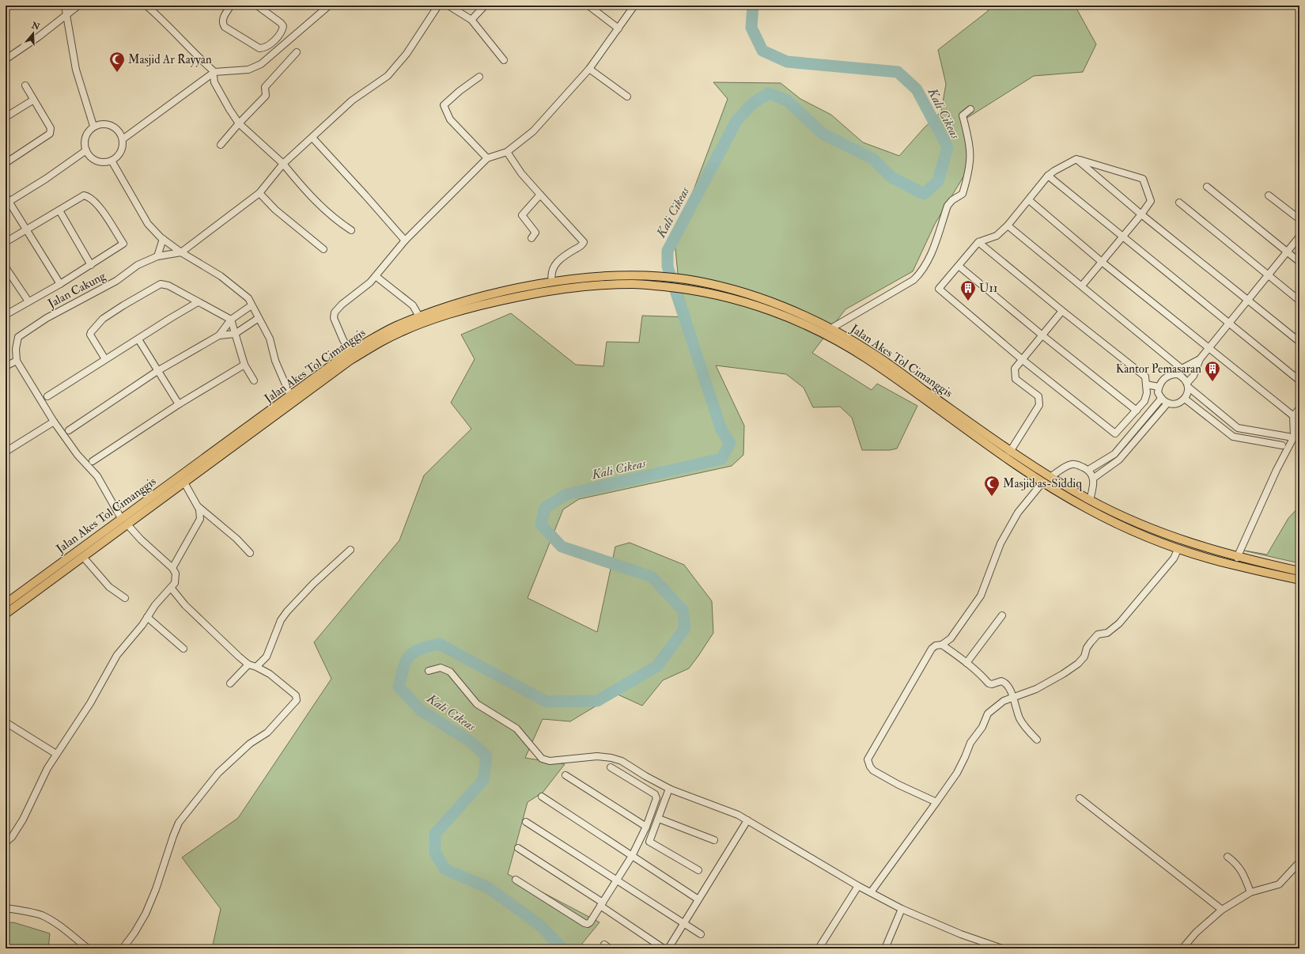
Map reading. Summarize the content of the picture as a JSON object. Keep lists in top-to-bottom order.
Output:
{
  "streets": {
    "main road": ["Jalan Akes Tol Cimanggis"],
    "street": ["Jalan Cakung"]
  },
  "water": ["Kali Cikeas"],
  "places": {
    "mosque": ["Masjid Ar Rayyan", "Masjid as-Siddiq"],
    "building": ["U11", "Kantor Pemasaran"]
  },
  "north": "top"
}
